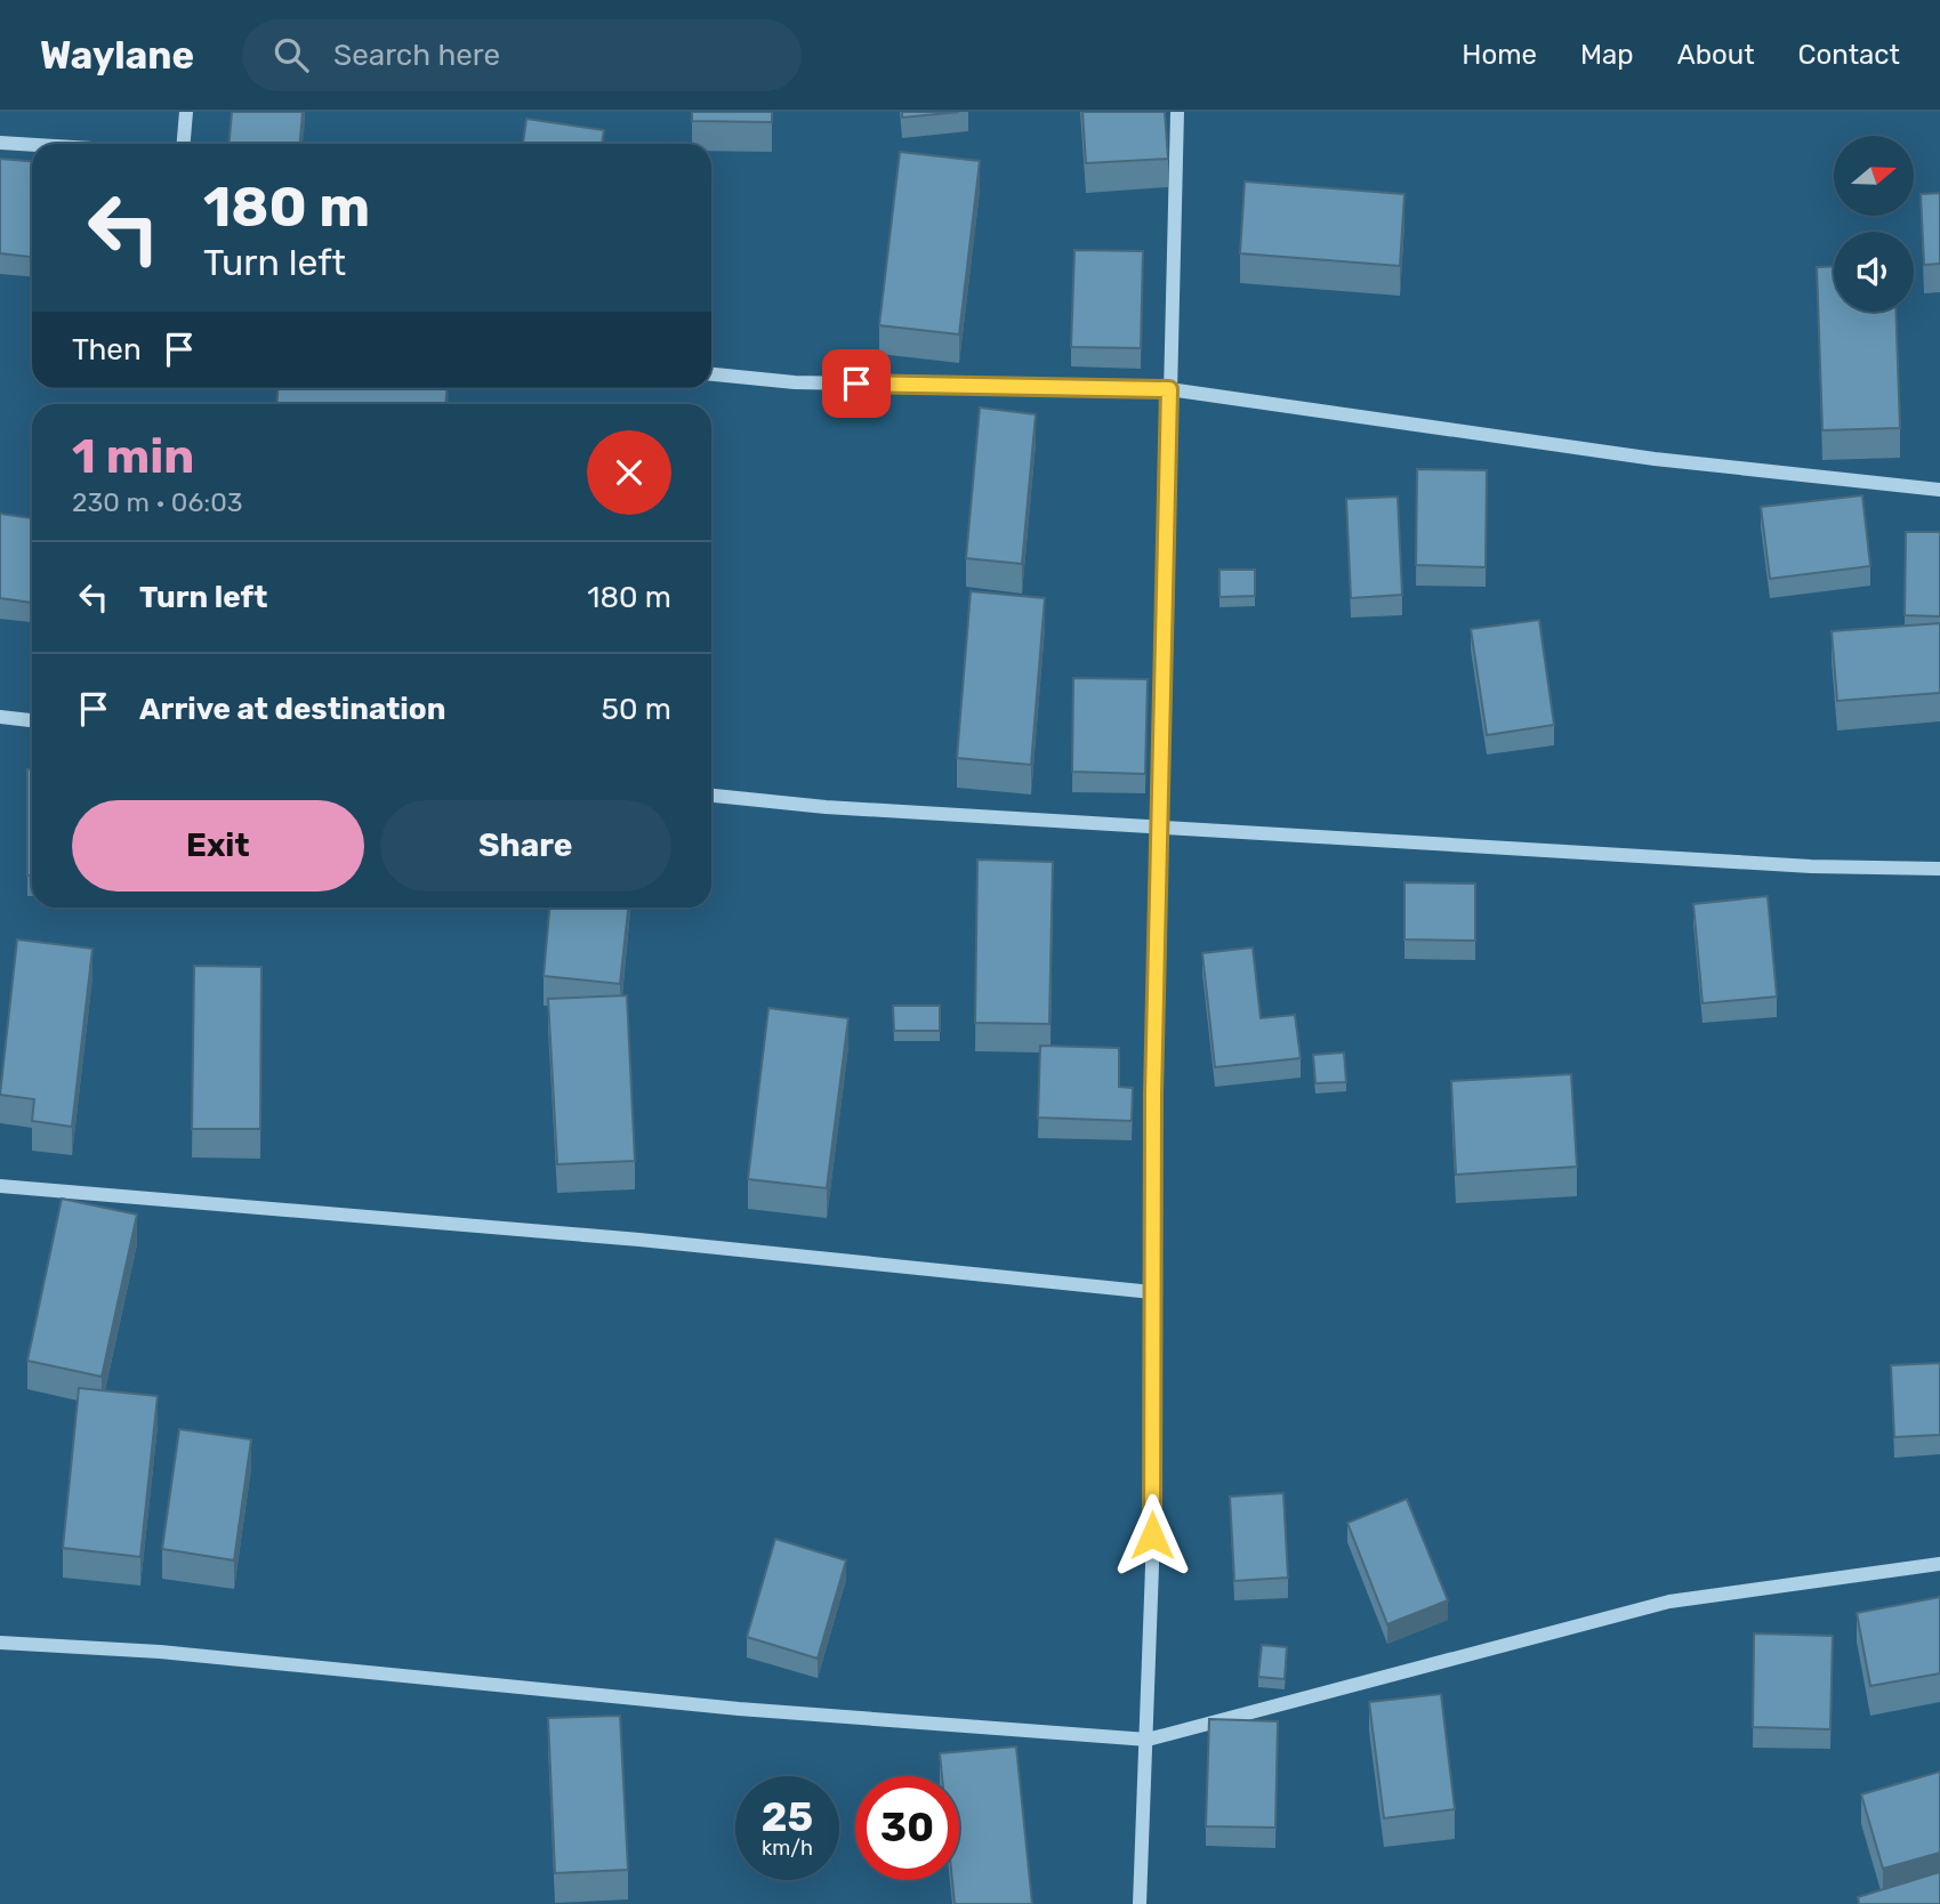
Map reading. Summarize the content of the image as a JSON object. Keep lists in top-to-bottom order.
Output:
{
  "north": "right",
  "page": {
    "header": "Waylane",
    "search": "Search here",
    "nav": [
      "Home",
      "Map",
      "About",
      "Contact"
    ],
    "turn": ["180 m", "Turn left"],
    "then": "Then",
    "heading": ["1 min", "230 m · 06:03"],
    "list": [
      {
        "name": "Turn left",
        "value": "180 m"
      },
      {
        "name": "Arrive at destination",
        "value": "50 m"
      }
    ],
    "buttons": ["Exit", "Share"],
    "speed": "25 km/h",
    "limit": "30"
  }
}
